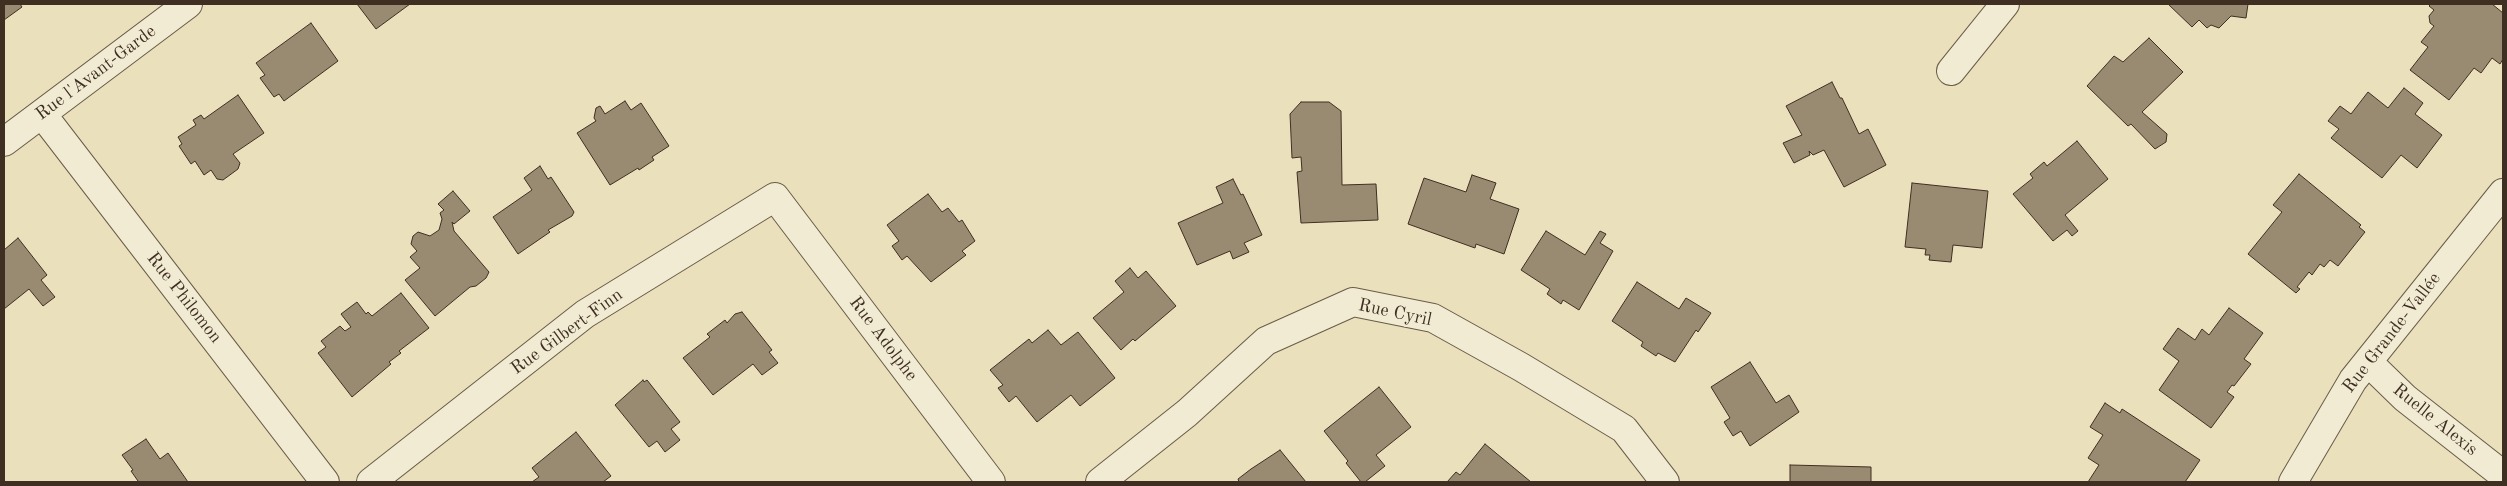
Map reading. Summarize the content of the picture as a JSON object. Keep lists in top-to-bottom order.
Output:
{
  "streets": {
    "street": [
      "Rue l'Avant-Garde",
      "Rue Philomon",
      "Rue Cyril",
      "Rue Gilbert-Finn",
      "Rue Grande-Vallée",
      "Rue Adolphe",
      "Ruelle Alexis"
    ]
  },
  "crossings": [
    ["Rue l'Avant-Garde", "Rue Philomon"],
    ["Rue Gilbert-Finn", "Rue Adolphe"],
    ["Rue Grande-Vallée", "Ruelle Alexis"]
  ]
}
